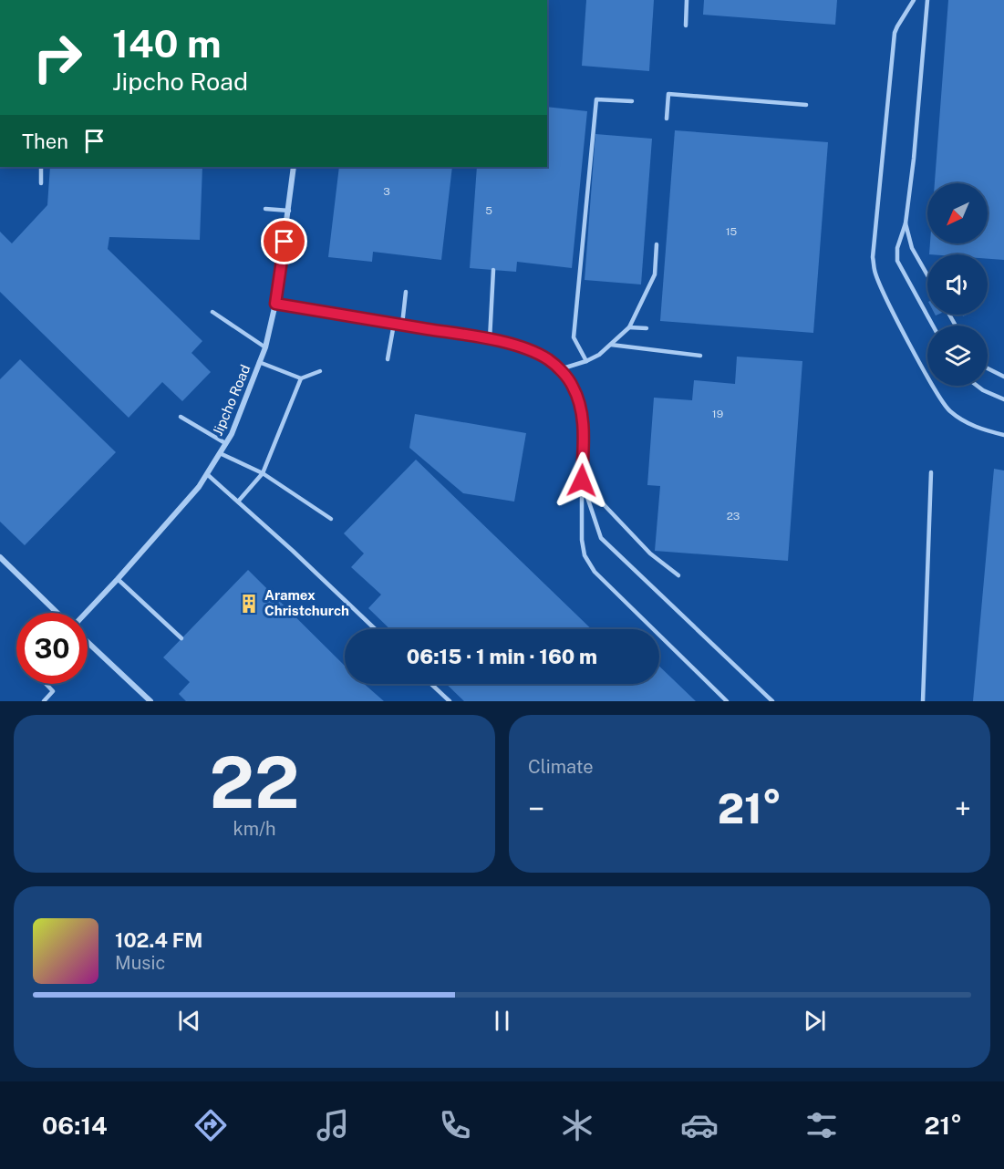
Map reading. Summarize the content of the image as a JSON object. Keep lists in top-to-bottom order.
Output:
{
  "streets": {
    "street": ["Jipcho Road"]
  },
  "places": {
    "building": ["Aramex Christchurch"]
  },
  "house_numbers": [
    "3",
    "5",
    "15",
    "19",
    "23"
  ],
  "north": "bottom left",
  "page": {
    "turn": ["140 m", "Jipcho Road"],
    "then": "Then",
    "limit": "30",
    "trip": "06:15 · 1 min · 160 m",
    "tile": [
      ["22", "km/h"],
      "Climate"
    ],
    "heat": ["−", "21°", "+"],
    "song": ["102.4 FM", "Music"],
    "tabs": ["06:14", "21°"]
  }
}
